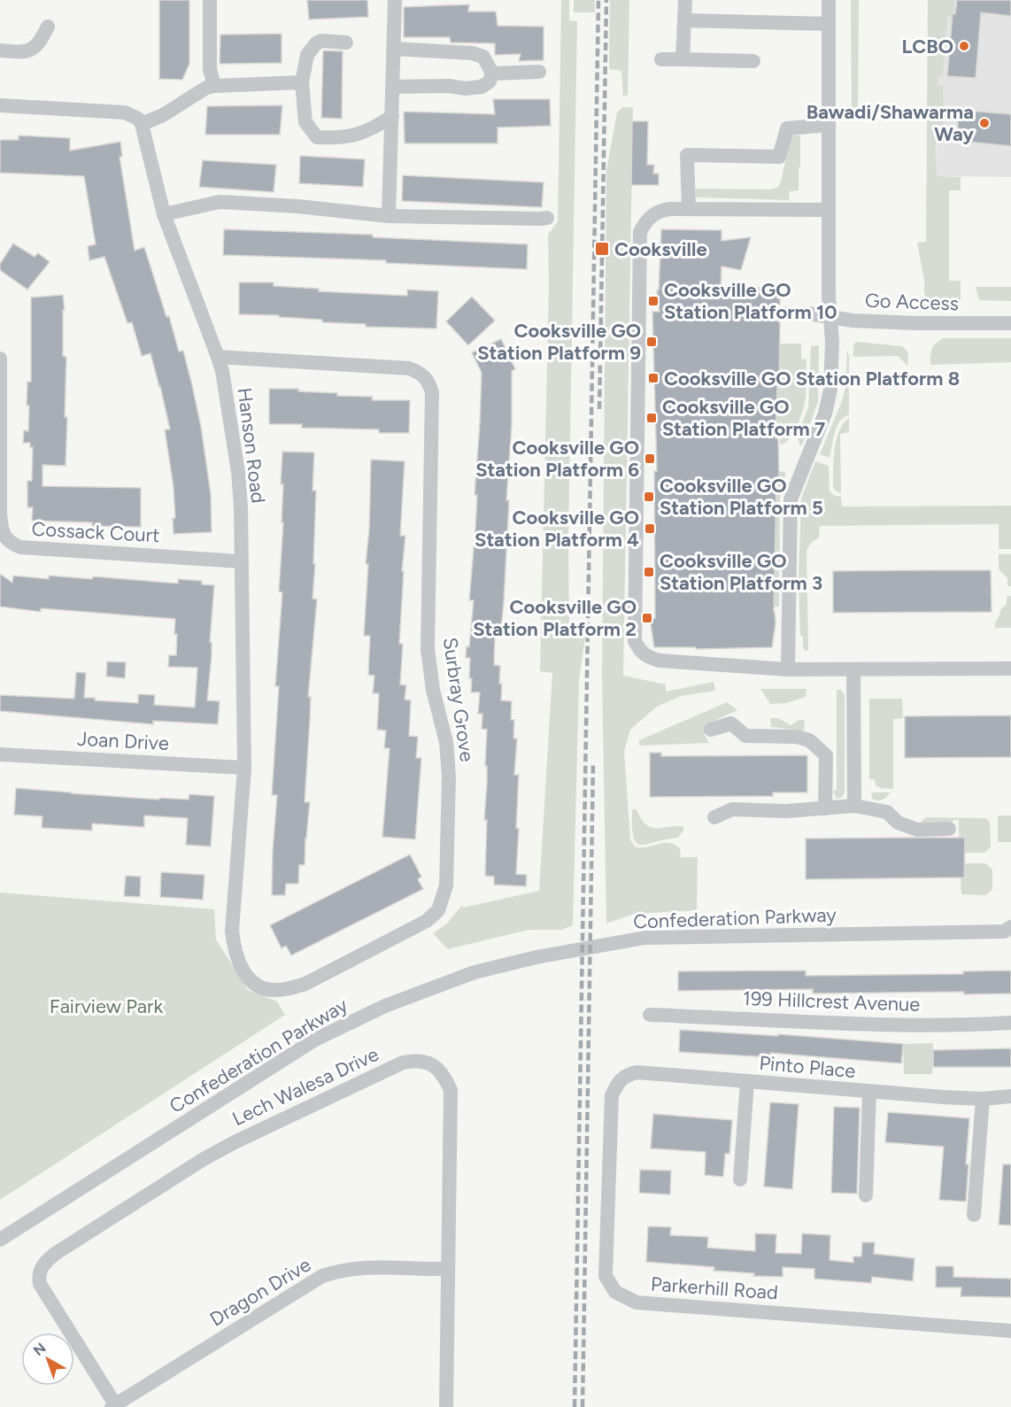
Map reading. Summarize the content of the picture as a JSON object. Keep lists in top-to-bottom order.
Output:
{
  "streets": {
    "street": [
      "Go Access",
      "Hanson Road",
      "Cossack Court",
      "Surbray Grove",
      "Joan Drive",
      "Confederation Parkway",
      "199 Hillcrest Avenue",
      "Pinto Place",
      "Lech Walesa Drive",
      "Parkerhill Road",
      "Dragon Drive"
    ]
  },
  "crossings": [
    ["Hanson Road", "Cossack Court"],
    ["Hanson Road", "Surbray Grove"],
    ["Hanson Road", "Joan Drive"],
    ["Pinto Place", "Parkerhill Road"],
    ["Lech Walesa Drive", "Dragon Drive"]
  ],
  "parks": ["Fairview Park"],
  "places": {
    "other": ["LCBO", "Bawadi/Shawarma Way"],
    "transit": [
      "Cooksville",
      "Cooksville GO Station Platform 10",
      "Cooksville GO Station Platform 9",
      "Cooksville GO Station Platform 8",
      "Cooksville GO Station Platform 7",
      "Cooksville GO Station Platform 6",
      "Cooksville GO Station Platform 5",
      "Cooksville GO Station Platform 4",
      "Cooksville GO Station Platform 3",
      "Cooksville GO Station Platform 2"
    ]
  },
  "north": "top left"
}
